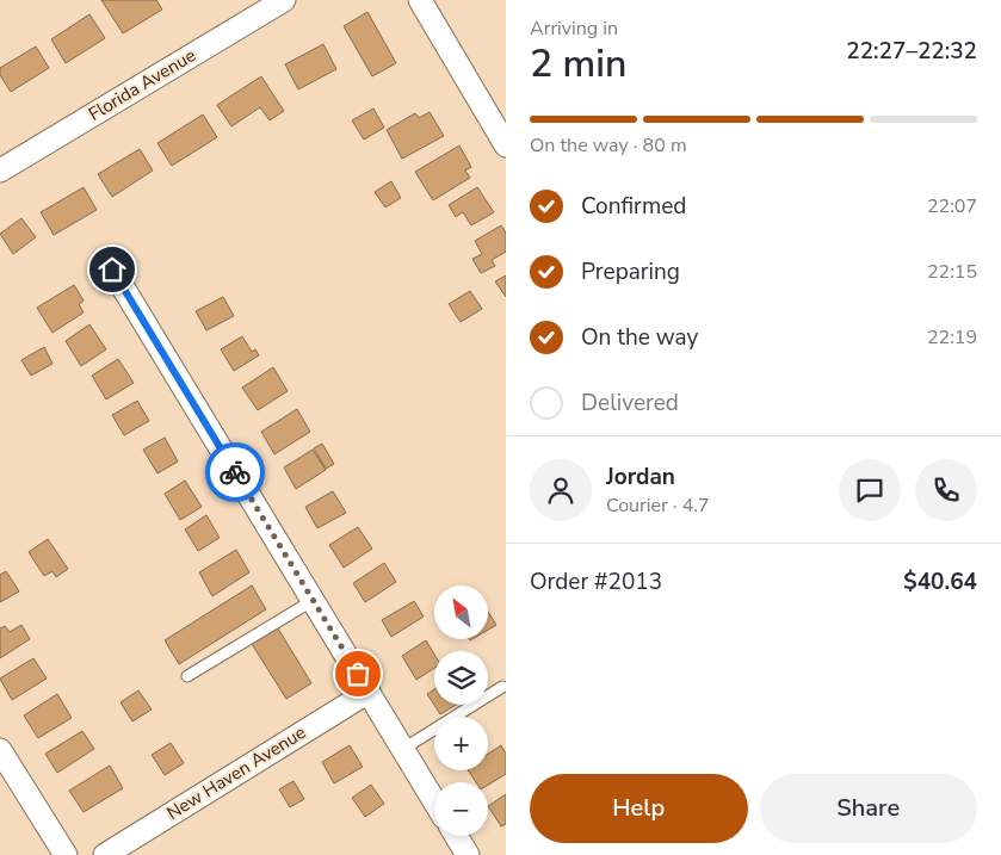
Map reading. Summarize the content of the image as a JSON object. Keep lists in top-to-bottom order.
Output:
{
  "streets": {
    "street": ["Florida Avenue", "New Haven Avenue"]
  },
  "north": "top left",
  "page": {
    "heading": ["2 min", "Arriving in", "22:27–22:32"],
    "panel": [
      "Jordan",
      "Courier · 4.7",
      "Order #2013",
      "$40.64"
    ],
    "bar": "On the way · 80 m",
    "list": [
      ["Confirmed", "22:07"],
      ["Preparing", "22:15"],
      ["On the way", "22:19"],
      "Delivered"
    ],
    "map_buttons": ["+", "−"],
    "buttons": ["Help", "Share"]
  }
}
